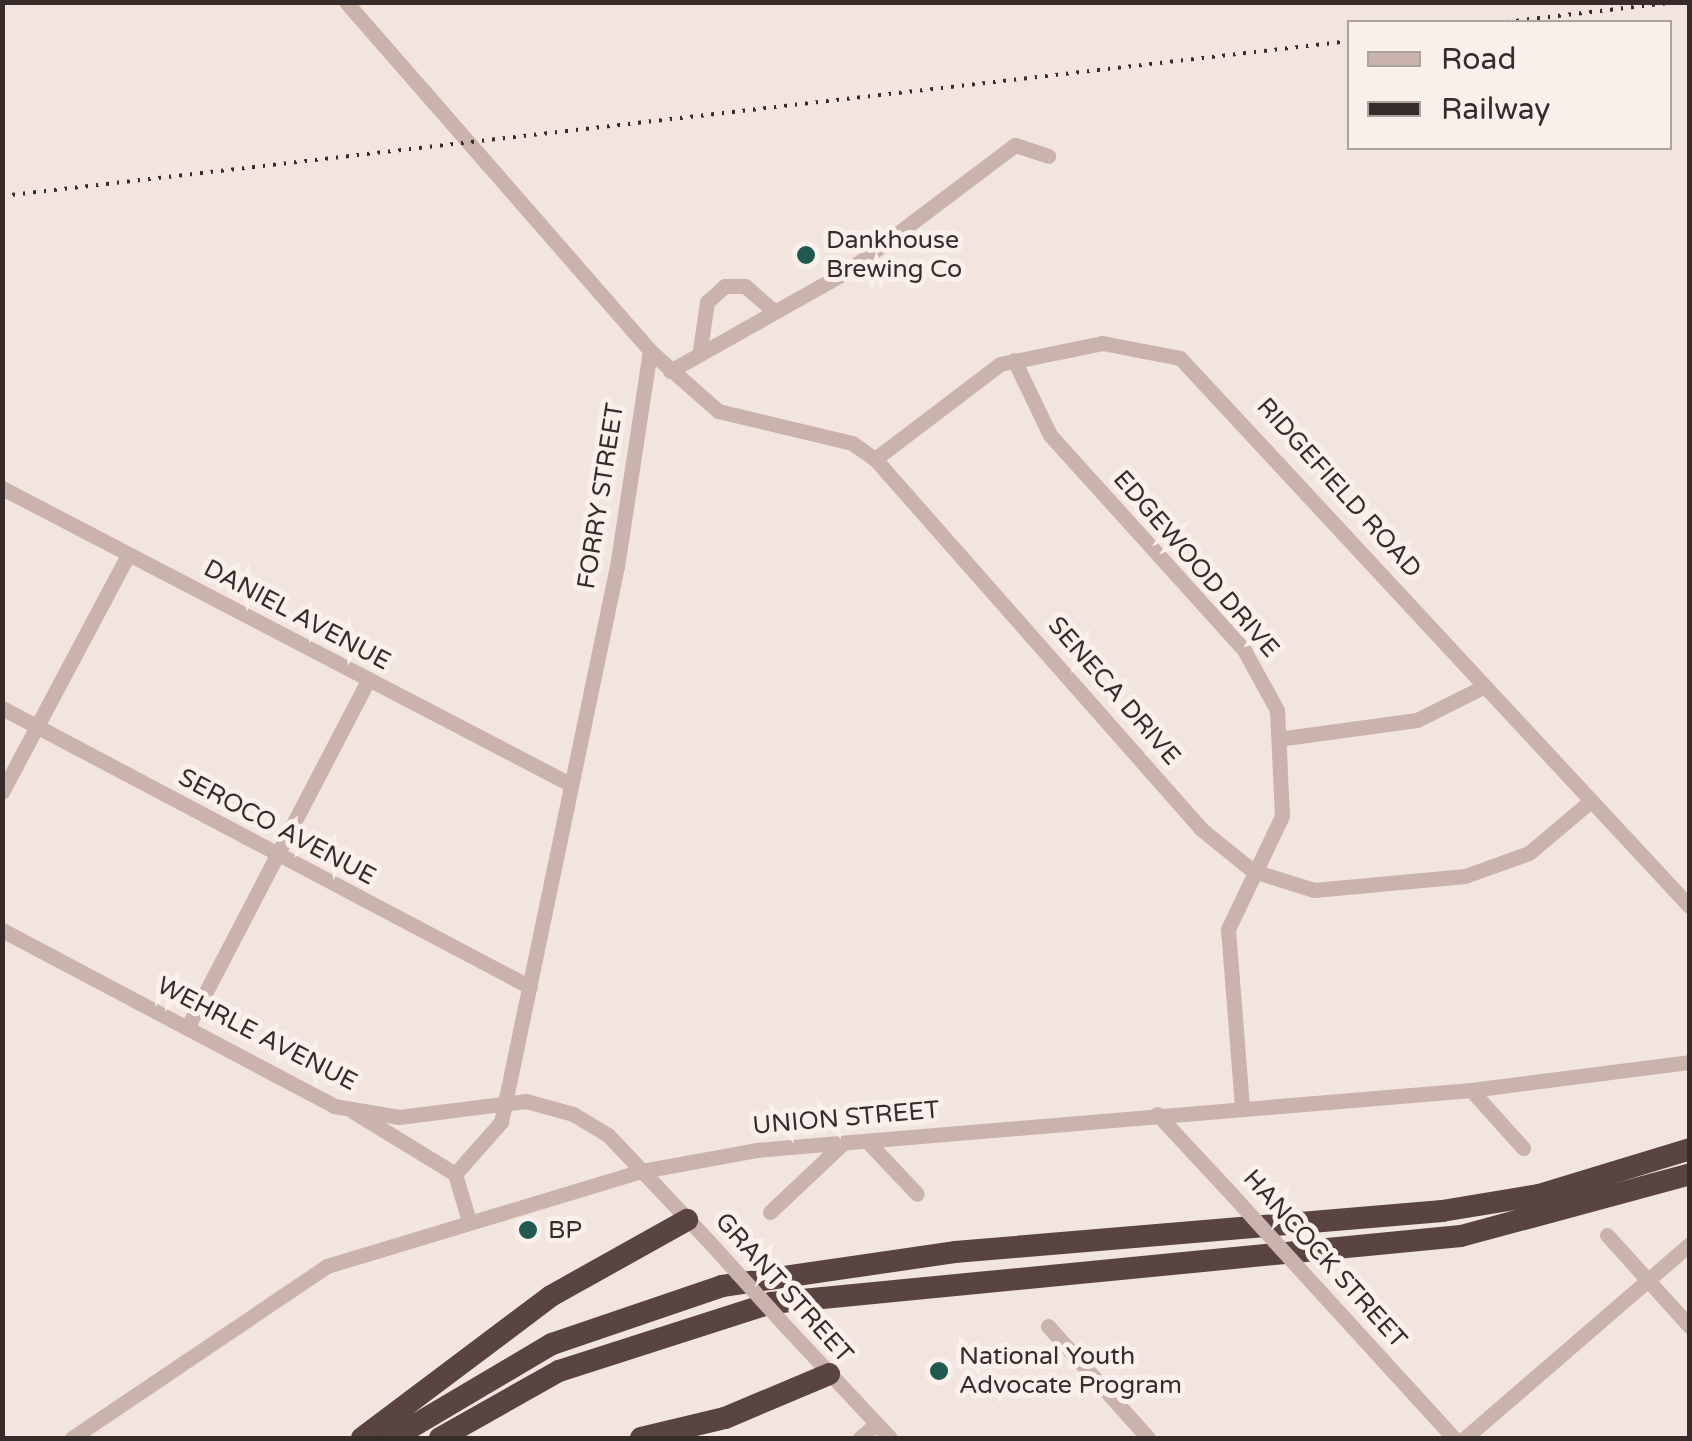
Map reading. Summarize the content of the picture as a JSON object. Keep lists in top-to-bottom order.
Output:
{
  "streets": {
    "street": [
      "RIDGEFIELD ROAD",
      "FORRY STREET",
      "EDGEWOOD DRIVE",
      "DANIEL AVENUE",
      "SENECA DRIVE",
      "SEROCO AVENUE",
      "WEHRLE AVENUE",
      "UNION STREET",
      "HANCOCK STREET",
      "GRANT STREET"
    ]
  },
  "crossings": [
    ["RIDGEFIELD ROAD", "EDGEWOOD DRIVE"],
    ["RIDGEFIELD ROAD", "SENECA DRIVE"],
    ["FORRY STREET", "DANIEL AVENUE"],
    ["FORRY STREET", "SENECA DRIVE"],
    ["FORRY STREET", "SEROCO AVENUE"],
    ["FORRY STREET", "WEHRLE AVENUE"],
    ["EDGEWOOD DRIVE", "SENECA DRIVE"],
    ["EDGEWOOD DRIVE", "UNION STREET"],
    ["WEHRLE AVENUE", "UNION STREET"],
    ["WEHRLE AVENUE", "GRANT STREET"],
    ["UNION STREET", "HANCOCK STREET"],
    ["UNION STREET", "GRANT STREET"]
  ],
  "places": ["Dankhouse Brewing Co", "BP", "National Youth Advocate Program"],
  "legend": ["Road", "Railway"]
}
